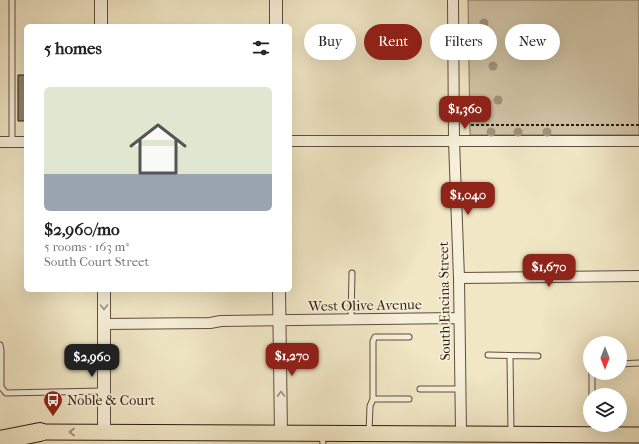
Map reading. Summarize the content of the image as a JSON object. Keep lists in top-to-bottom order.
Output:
{
  "streets": {
    "street": ["South Encina Street", "West Olive Avenue"]
  },
  "crossings": [
    ["South Encina Street", "West Olive Avenue"]
  ],
  "places": {
    "bus stop": ["Noble & Court"]
  },
  "north": "bottom",
  "page": {
    "chip": [
      "Buy",
      "Rent",
      "Filters",
      "New"
    ],
    "heading": "5 homes",
    "list": [
      {
        "name": "$2,960/mo",
        "note": "5 rooms · 163 m² · South Court Street"
      }
    ],
    "price": [
      "$1,360",
      "$1,040",
      "$1,670",
      "$1,270",
      "$2,960"
    ]
  }
}
